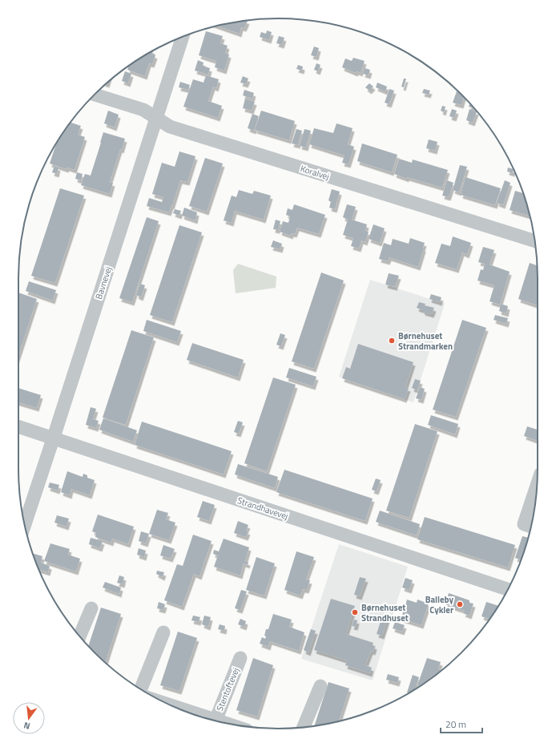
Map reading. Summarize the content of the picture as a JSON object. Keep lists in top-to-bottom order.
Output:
{
  "streets": {
    "street": [
      "Koralvej",
      "Bavnevej",
      "Strandhavevej",
      "Stentoftevej"
    ]
  },
  "crossings": [
    ["Koralvej", "Bavnevej"],
    ["Bavnevej", "Strandhavevej"]
  ],
  "places": ["Børnehuset Strandmarken", "Balleby Cykler", "Børnehuset Strandhuset"],
  "scale_bar": "20 m",
  "north": "bottom"
}
